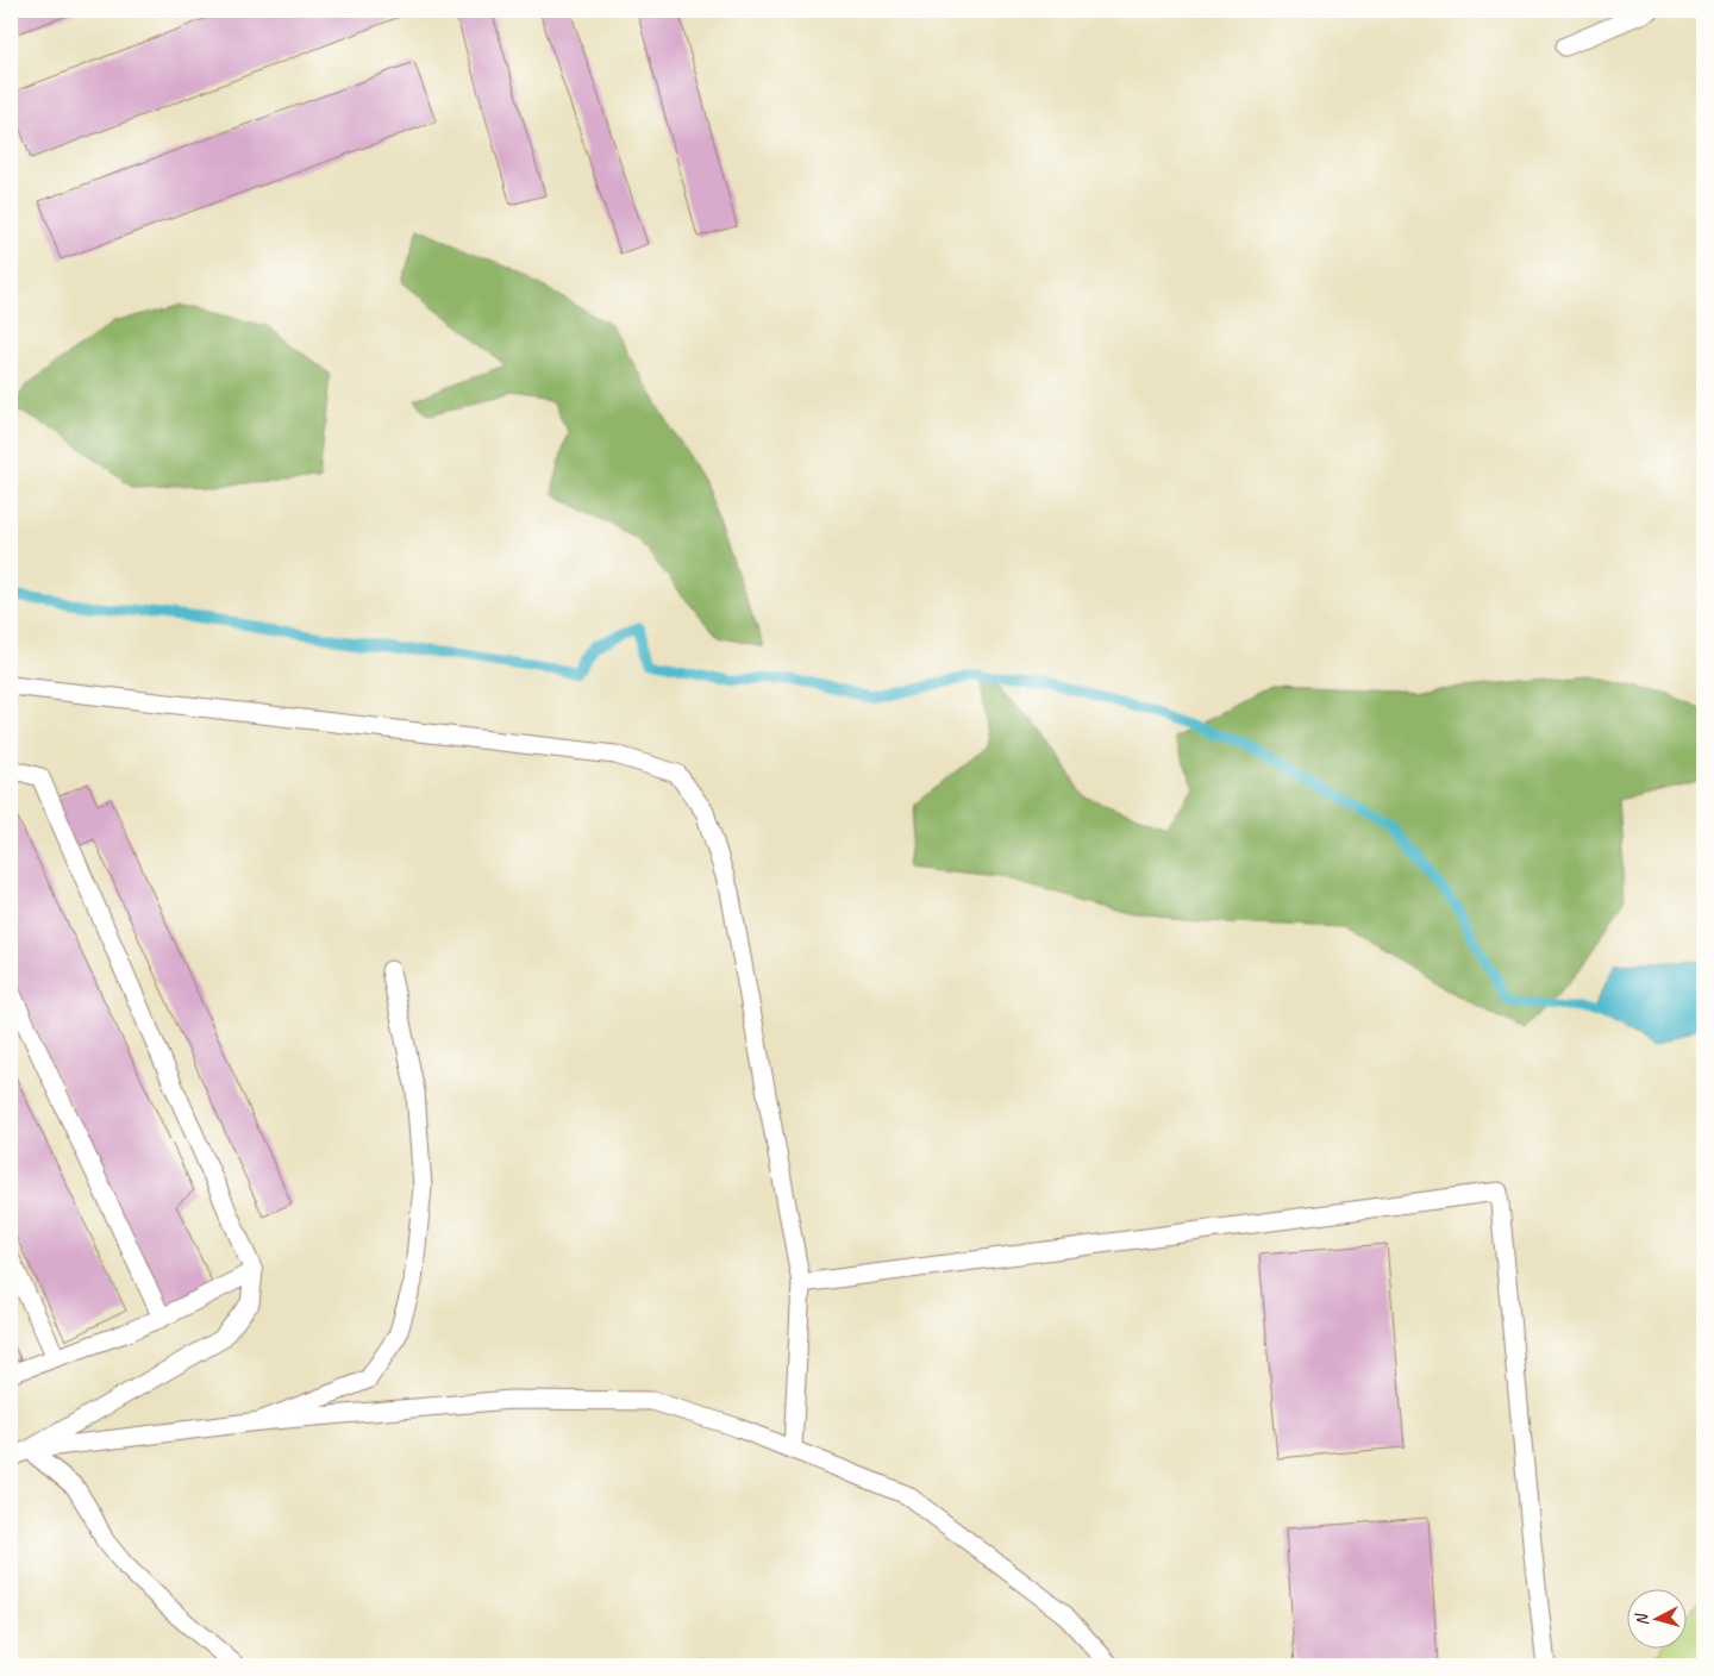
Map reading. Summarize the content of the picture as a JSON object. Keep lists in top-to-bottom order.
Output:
{
  "north": "left"
}
